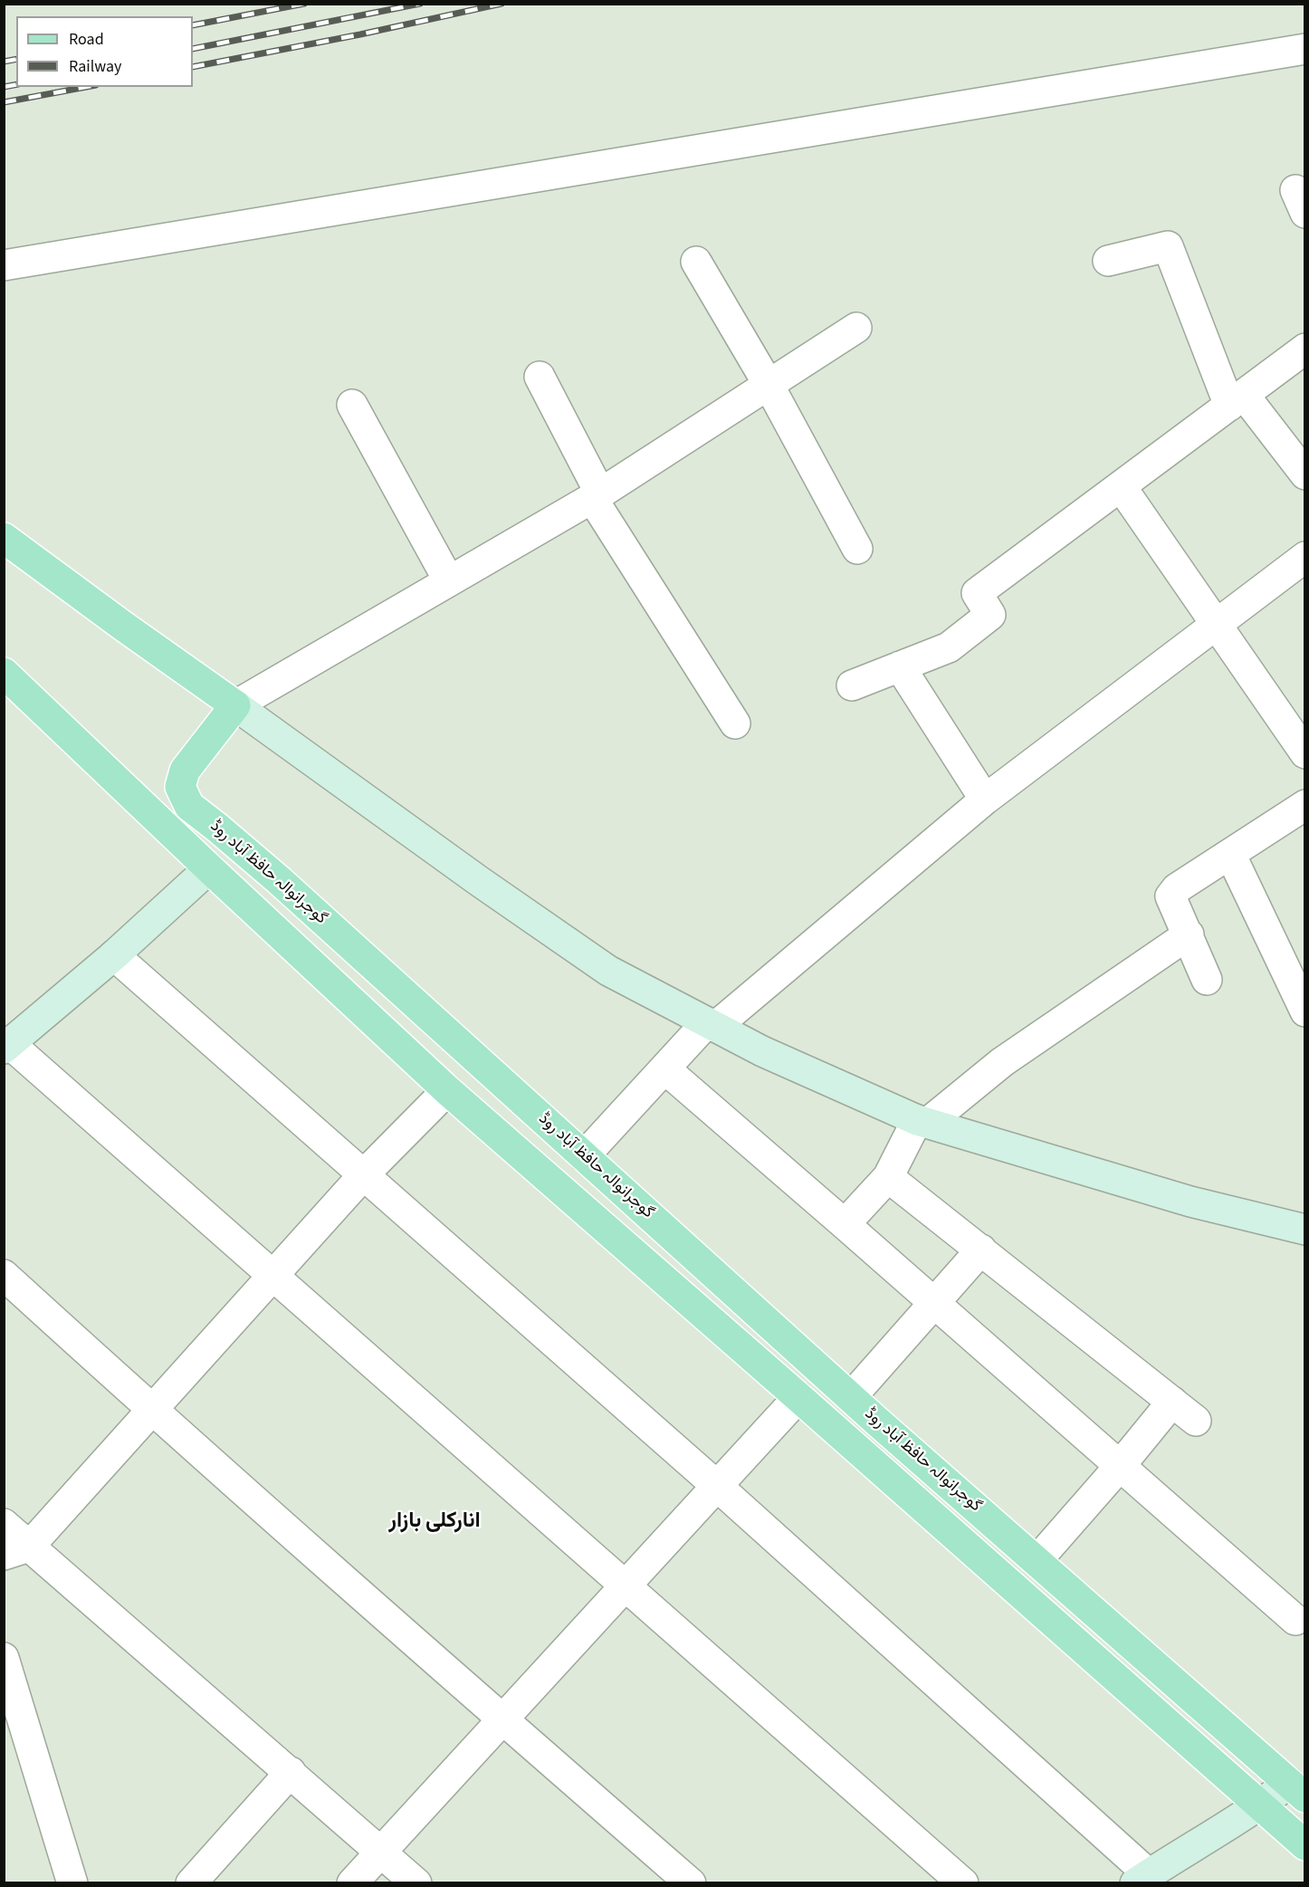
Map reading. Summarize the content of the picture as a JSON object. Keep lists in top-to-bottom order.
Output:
{
  "streets": {
    "main road": ["گوجرانوالہ حافظ آباد روڈ"]
  },
  "districts": ["انارکلی بازار"],
  "legend": ["Road", "Railway"]
}
